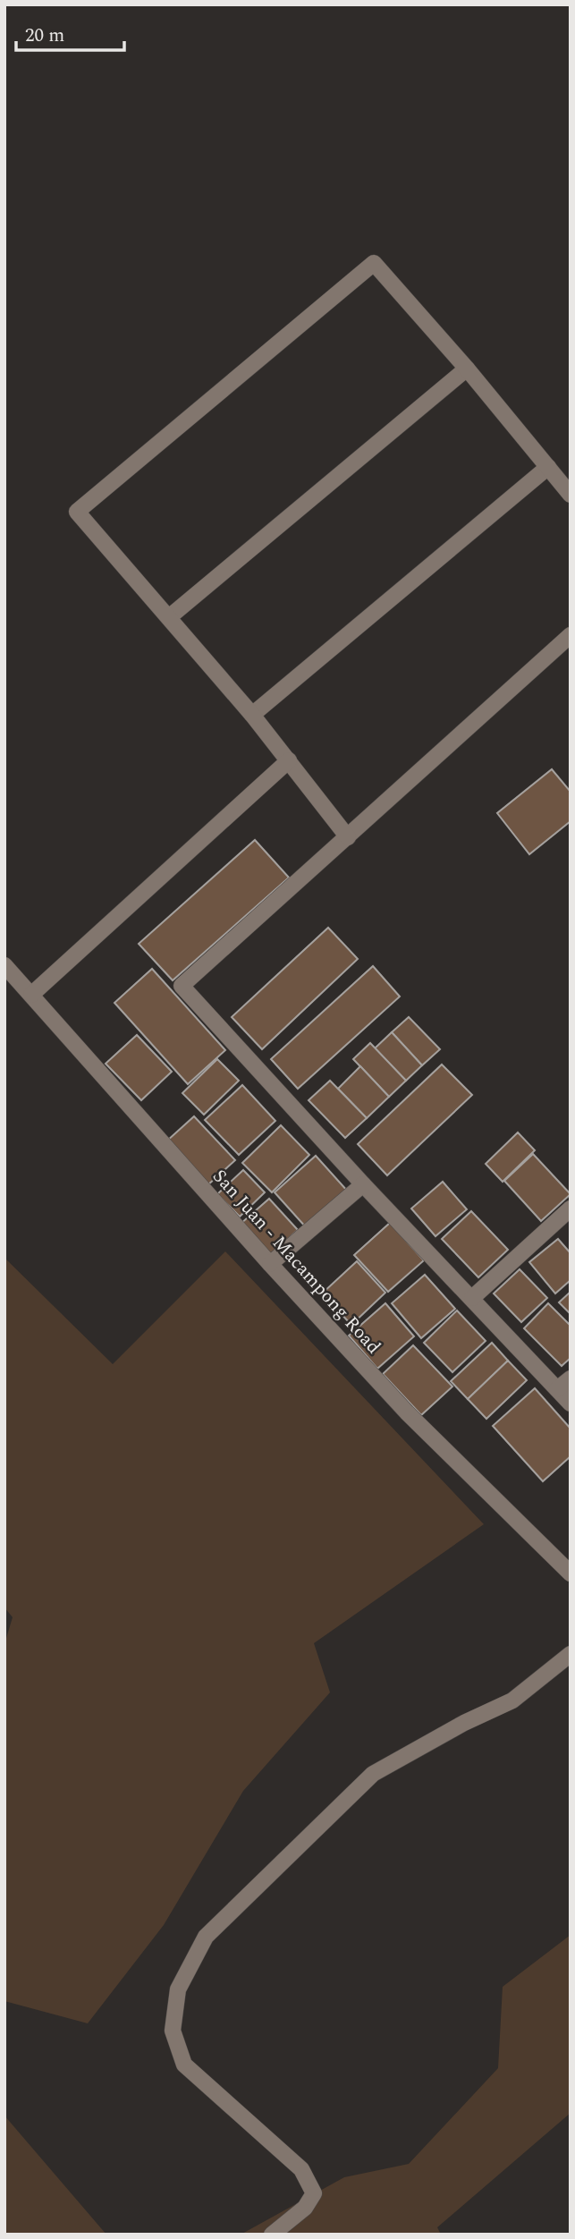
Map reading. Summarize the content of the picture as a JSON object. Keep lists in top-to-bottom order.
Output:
{
  "streets": {
    "street": ["San Juan - Macampong Road"]
  },
  "scale_bar": "20 m"
}
